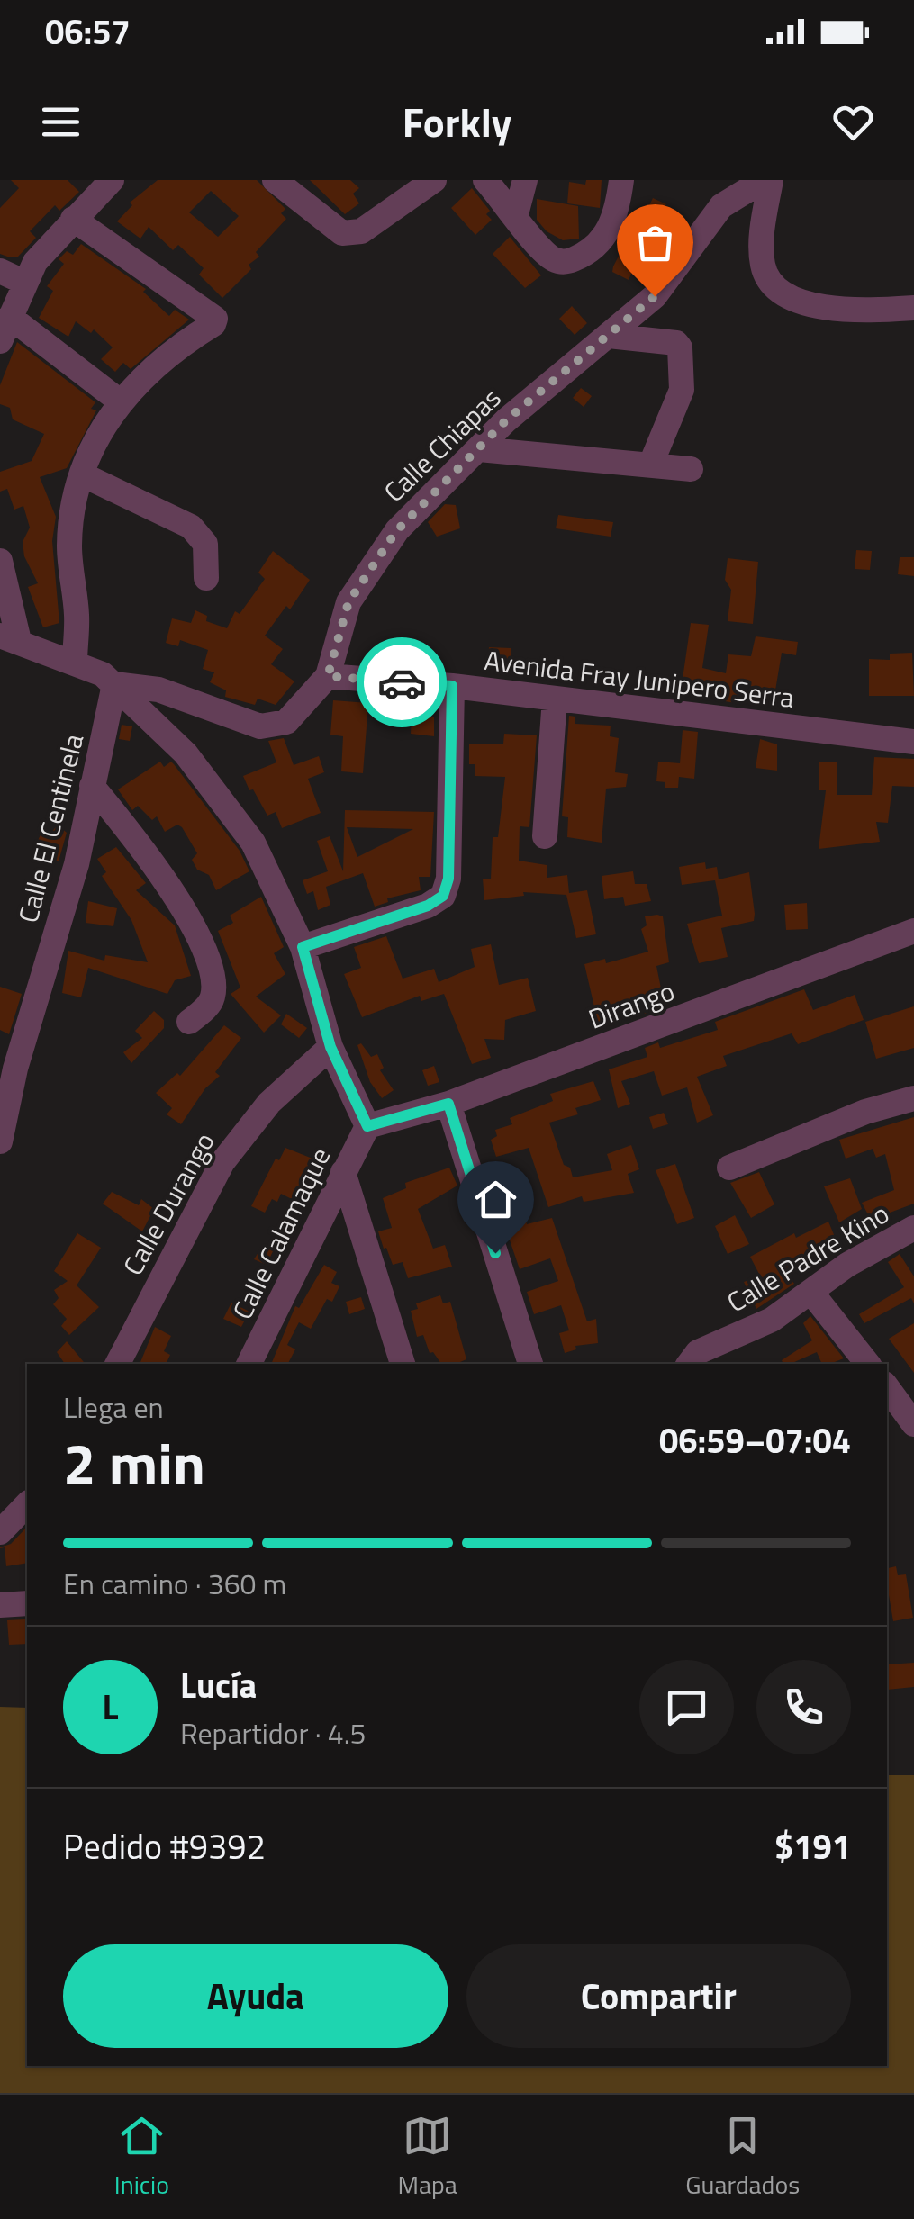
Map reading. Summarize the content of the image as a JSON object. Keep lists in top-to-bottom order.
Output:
{
  "streets": {
    "street": [
      "Calle Chiapas",
      "Avenida Fray Junipero Serra",
      "Calle El Centinela",
      "Dirango",
      "Calle Durango",
      "Calle Calamaque",
      "Calle Padre Kino"
    ]
  },
  "crossings": [
    ["Calle Chiapas", "Avenida Fray Junipero Serra"],
    ["Dirango", "Calle Calamaque"]
  ],
  "page": {
    "status": "06:57",
    "header": "Forkly",
    "heading": ["2 min", "Llega en", "06:59–07:04"],
    "panel": [
      "Lucía",
      "Repartidor · 4.5",
      "Pedido #9392",
      "$191"
    ],
    "bar": "En camino · 360 m",
    "round": "L",
    "buttons": ["Ayuda", "Compartir"],
    "tabs": ["Inicio", "Mapa", "Guardados"]
  }
}
